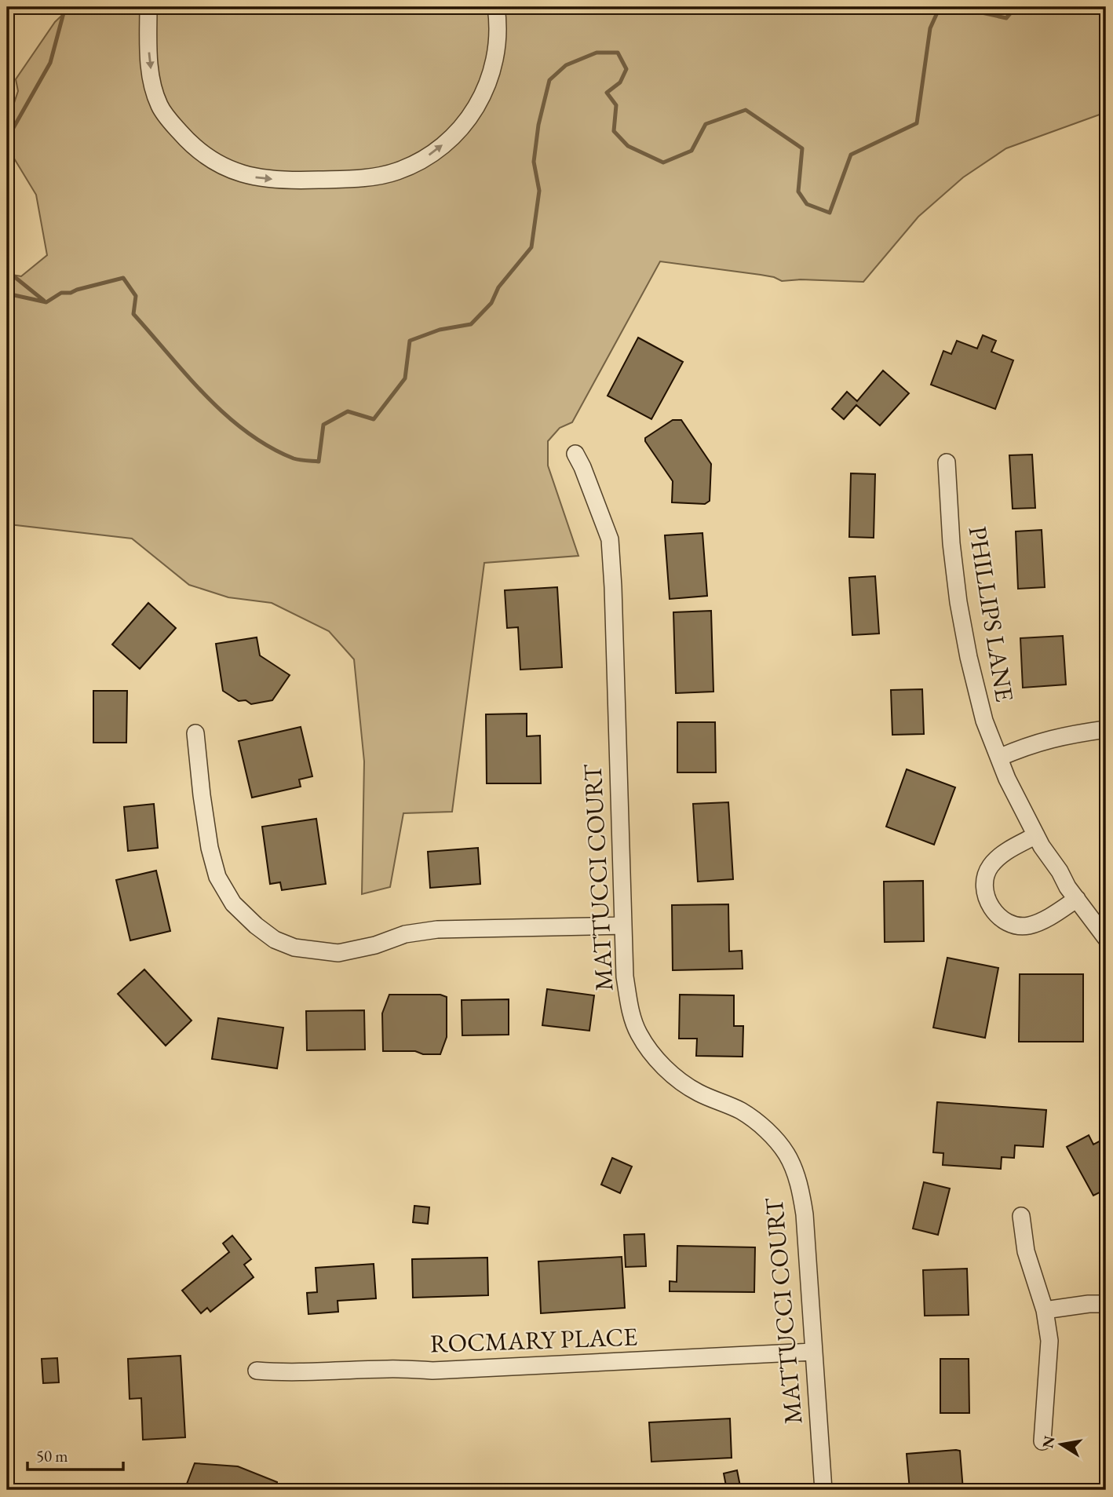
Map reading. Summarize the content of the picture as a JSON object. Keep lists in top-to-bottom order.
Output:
{
  "streets": {
    "street": ["PHILLIPS LANE", "MATTUCCI COURT", "ROCMARY PLACE"]
  },
  "crossings": [
    ["MATTUCCI COURT", "ROCMARY PLACE"]
  ],
  "scale_bar": "50 m",
  "north": "left"
}
